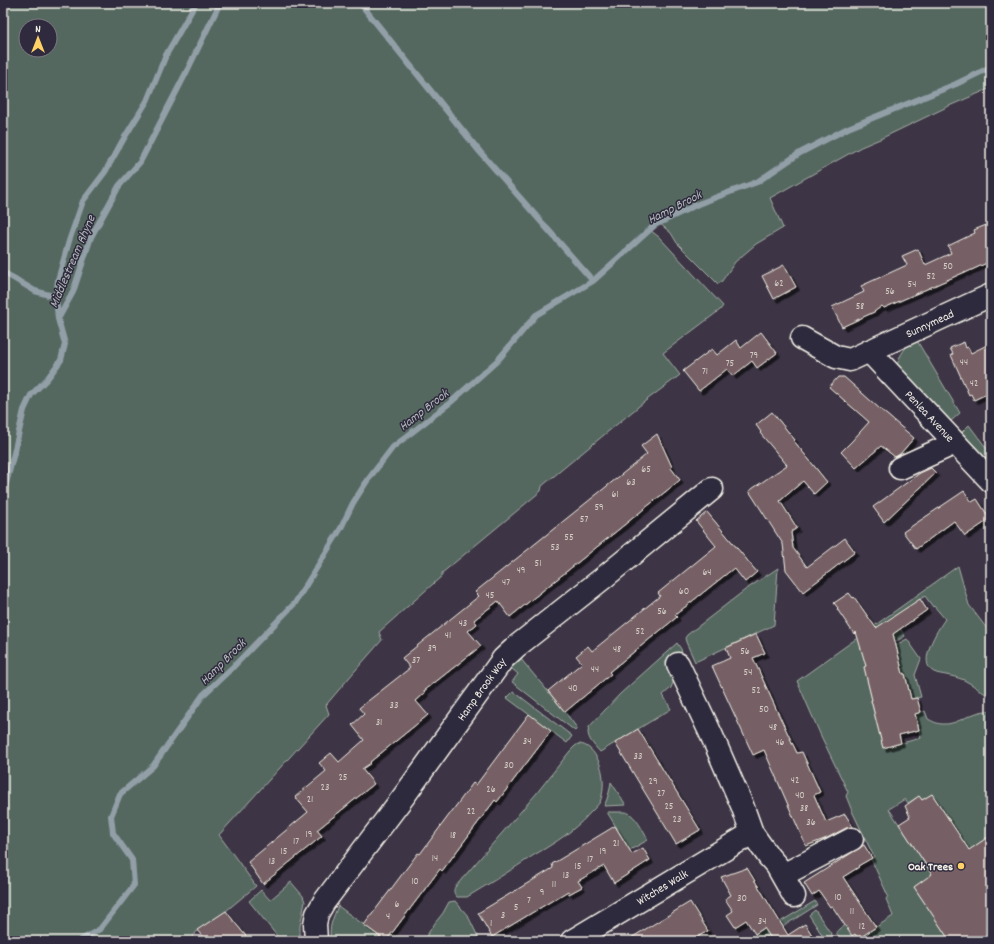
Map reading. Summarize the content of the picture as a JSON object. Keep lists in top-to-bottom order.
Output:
{
  "streets": {
    "street": [
      "Sunnymead",
      "Penlea Avenue",
      "Hamp Brook Way",
      "Witches Walk"
    ]
  },
  "crossings": [
    ["Sunnymead", "Penlea Avenue"]
  ],
  "water": ["Hamp Brook", "Middlestream Rhyne"],
  "places": ["Oak Trees"],
  "house_numbers": [
    "50",
    "52",
    "62",
    "54",
    "56",
    "58",
    "79",
    "44",
    "75",
    "71",
    "42",
    "65",
    "63",
    "61",
    "59",
    "57",
    "55",
    "53",
    "51",
    "49",
    "64",
    "47",
    "60",
    "45",
    "56",
    "43",
    "52",
    "41",
    "39",
    "48",
    "56",
    "37",
    "44",
    "54",
    "40",
    "52",
    "33",
    "50",
    "31",
    "48",
    "34",
    "46",
    "33",
    "30",
    "25",
    "42",
    "29",
    "23",
    "26",
    "27",
    "40",
    "21",
    "25",
    "38",
    "22",
    "23",
    "36",
    "19",
    "18",
    "17",
    "21",
    "15",
    "19",
    "14",
    "17",
    "13",
    "15",
    "13",
    "10",
    "11",
    "9",
    "10",
    "30",
    "7",
    "6",
    "5",
    "11",
    "3",
    "4",
    "34",
    "1",
    "12"
  ],
  "north": "top"
}
